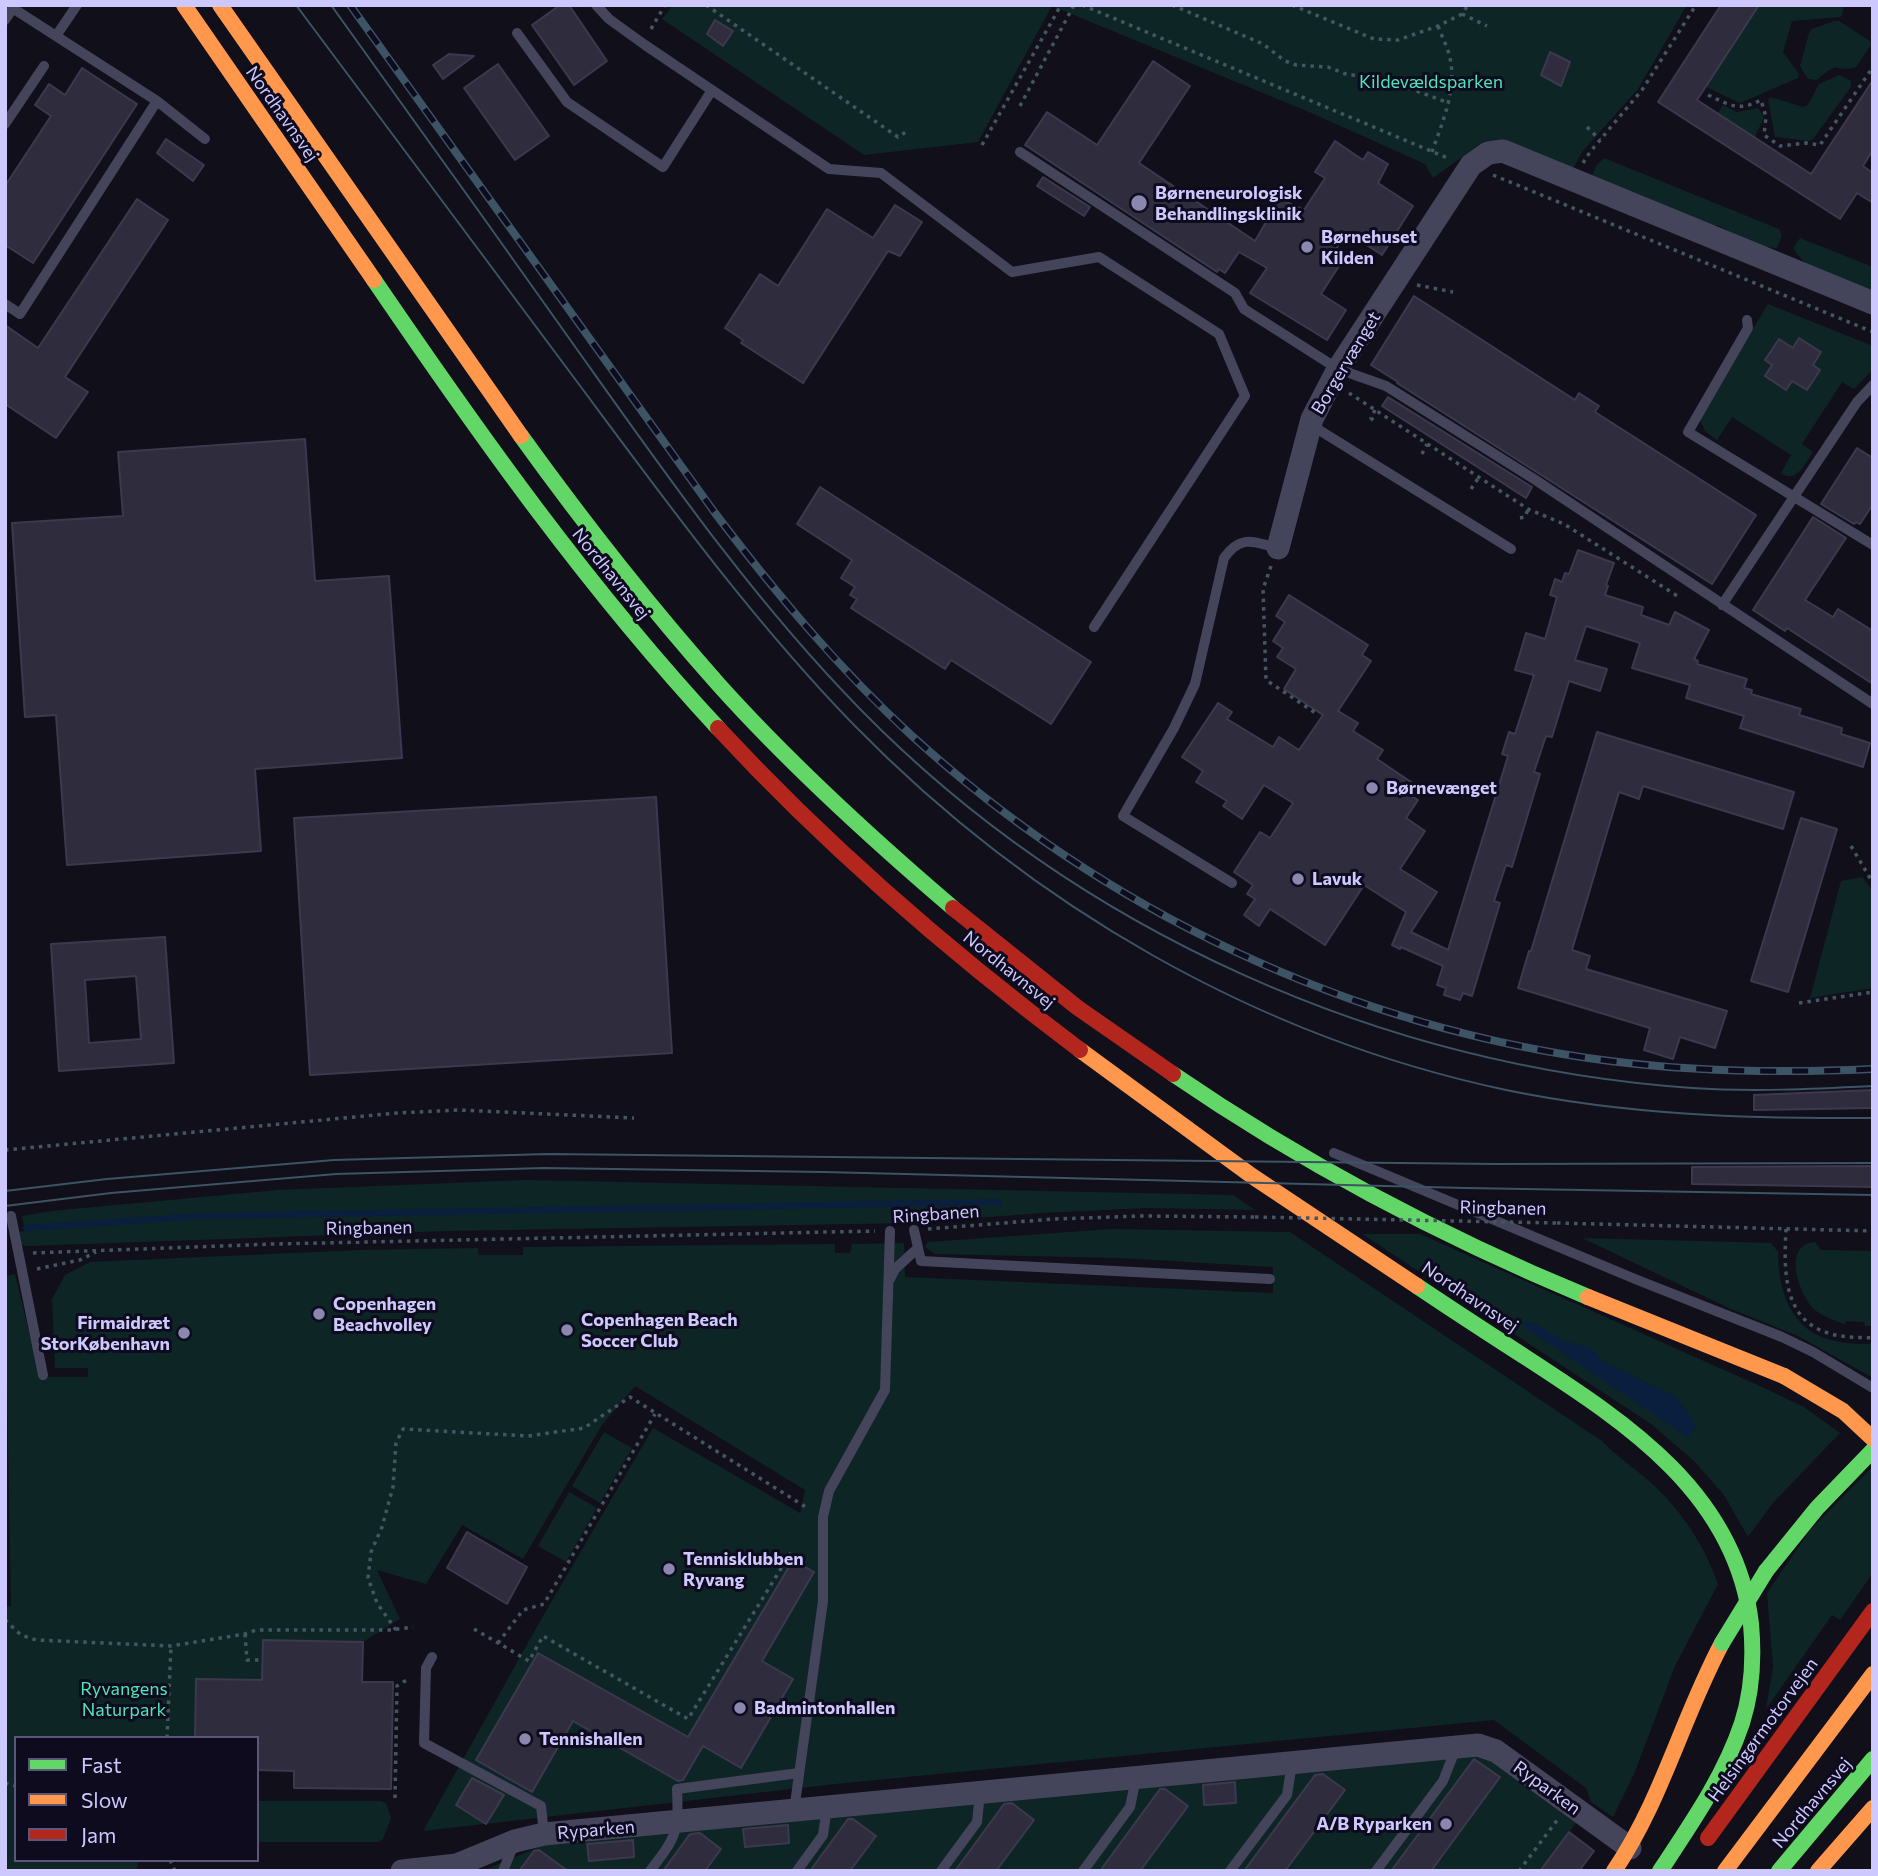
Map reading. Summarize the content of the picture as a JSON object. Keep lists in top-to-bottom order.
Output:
{
  "streets": {
    "main road": ["Nordhavnsvej", "Helsingørmotorvejen"],
    "street": ["Borgervænget", "Ryparken"],
    "path": ["Ringbanen"]
  },
  "parks": ["Kildevældsparken", "Ryvangens Naturpark"],
  "places": [
    "Børneneurologisk Behandlingsklinik",
    "Børnehuset Kilden",
    "Børnevænget",
    "Lavuk",
    "Copenhagen Beachvolley",
    "Copenhagen Beach Soccer Club",
    "Firmaidræt StorKøbenhavn",
    "Tennisklubben Ryvang",
    "Badmintonhallen",
    "Tennishallen",
    "A/B Ryparken"
  ],
  "legend": ["Fast", "Slow", "Jam"]
}
